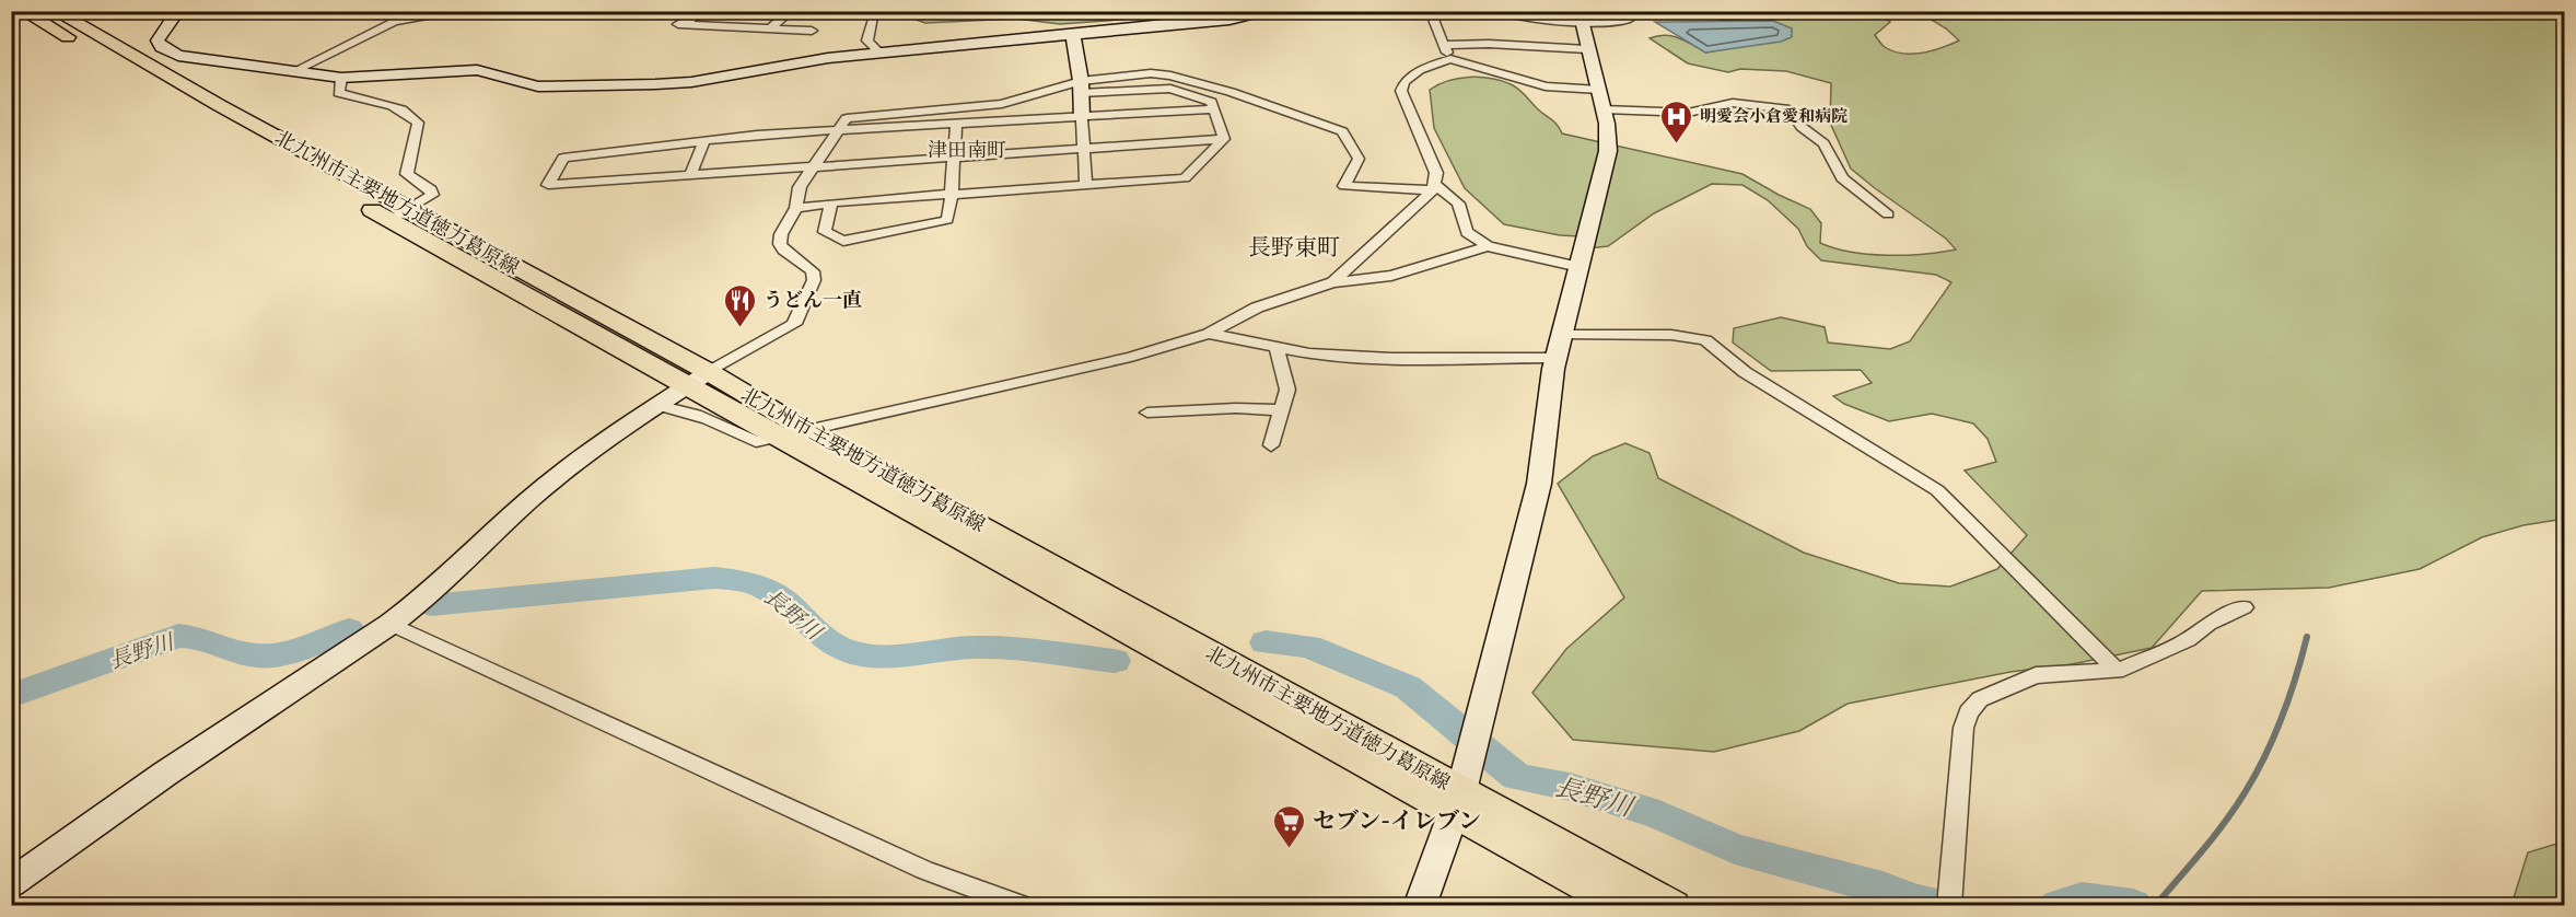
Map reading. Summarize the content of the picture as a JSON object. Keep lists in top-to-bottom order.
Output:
{
  "streets": {
    "main road": ["北九州市主要地方道徳力葛原線"]
  },
  "districts": ["津田南町", "長野東町"],
  "water": ["長野川"],
  "places": {
    "hospital": ["明愛会小倉愛和病院"],
    "restaurant": ["うどん一直"],
    "supermarket": ["セブン-イレブン"]
  }
}
